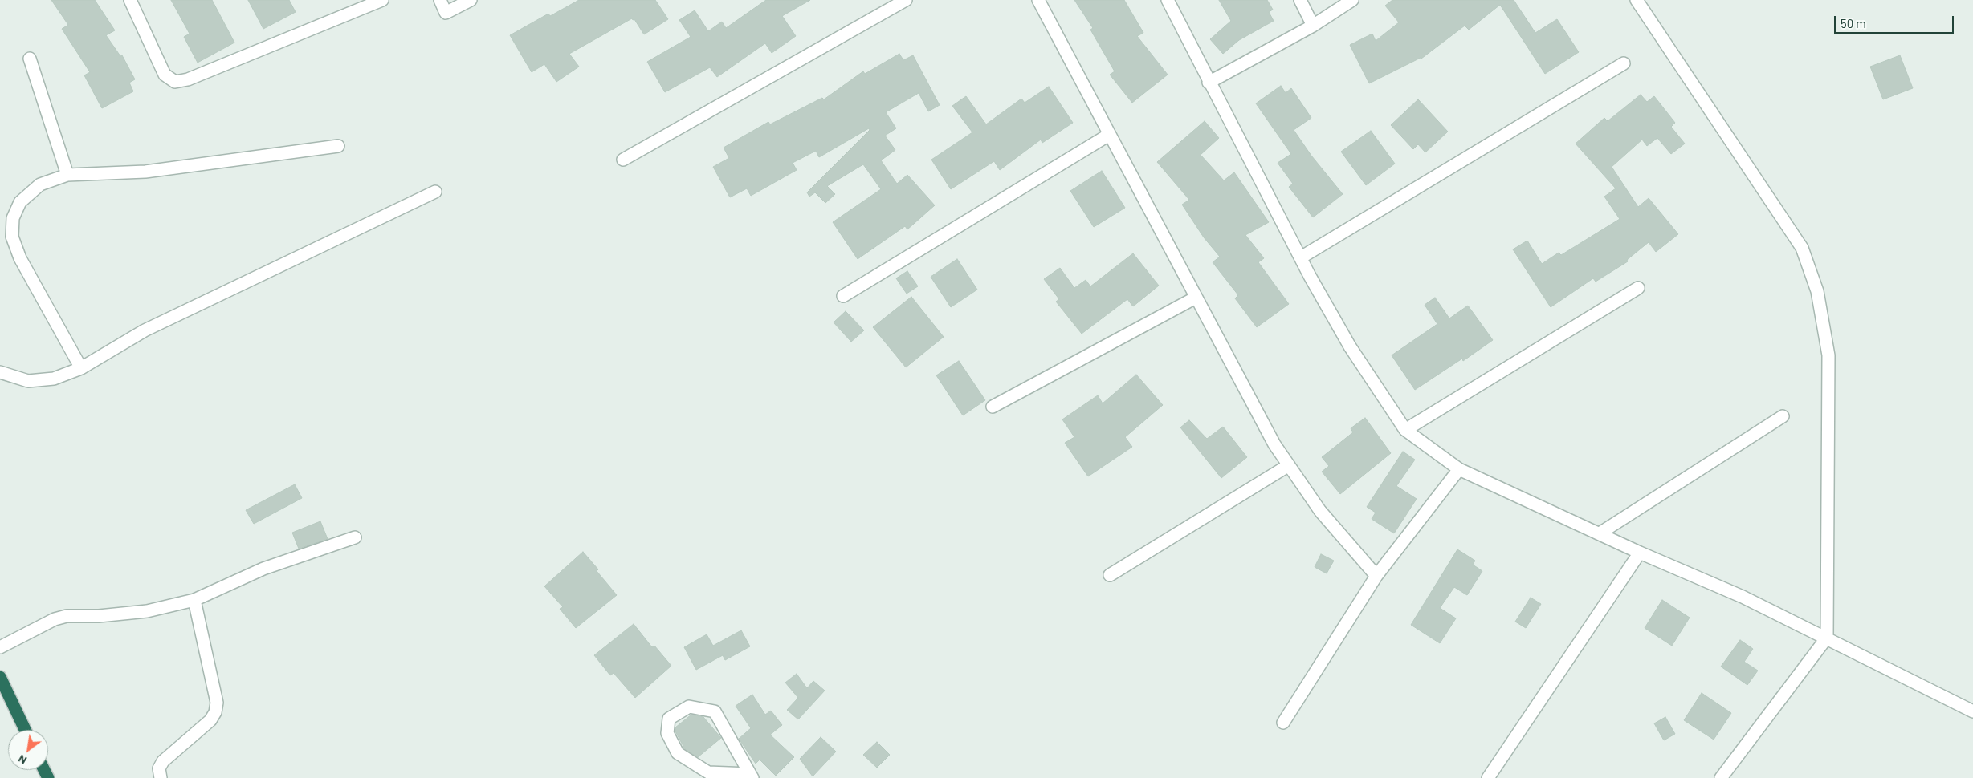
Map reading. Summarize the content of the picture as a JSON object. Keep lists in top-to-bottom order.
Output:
{
  "scale_bar": "50 m",
  "north": "bottom left"
}
